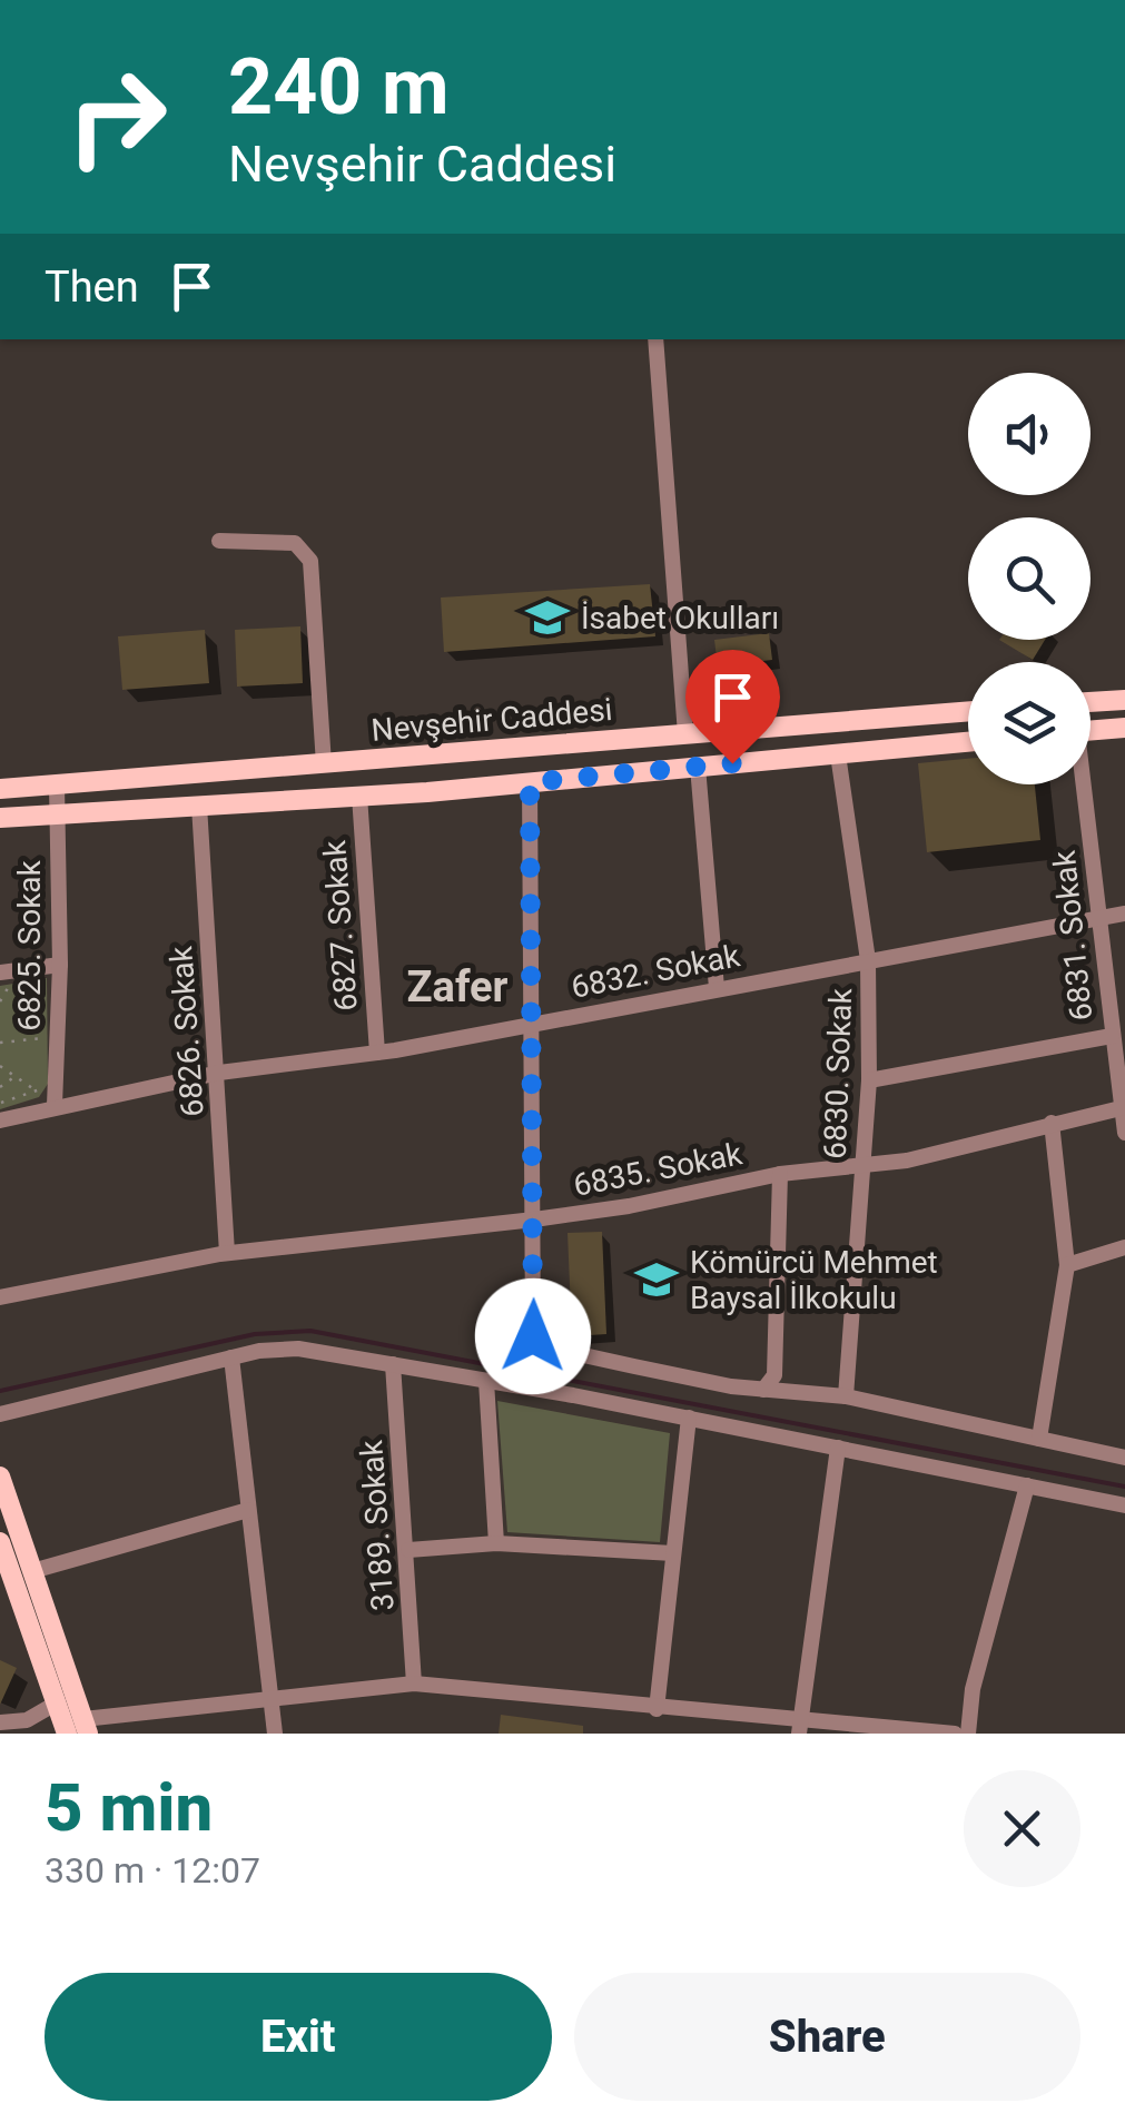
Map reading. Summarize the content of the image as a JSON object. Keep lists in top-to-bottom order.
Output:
{
  "streets": {
    "main road": ["Nevşehir Caddesi"],
    "street": [
      "6827. Sokak",
      "6831. Sokak",
      "6825. Sokak",
      "6832. Sokak",
      "6826. Sokak",
      "6830. Sokak",
      "6835. Sokak",
      "3189. Sokak"
    ]
  },
  "crossings": [
    ["Nevşehir Caddesi", "6825. Sokak"],
    ["6827. Sokak", "6832. Sokak"],
    ["6831. Sokak", "6832. Sokak"],
    ["6831. Sokak", "6835. Sokak"],
    ["6825. Sokak", "6832. Sokak"],
    ["6832. Sokak", "6826. Sokak"],
    ["6832. Sokak", "6830. Sokak"],
    ["6826. Sokak", "6835. Sokak"],
    ["6830. Sokak", "6835. Sokak"]
  ],
  "districts": ["Zafer"],
  "places": {
    "school or university": ["İsabet Okulları", "Kömürcü Mehmet Baysal İlkokulu"]
  },
  "page": {
    "turn": ["240 m", "Nevşehir Caddesi"],
    "then": "Then",
    "heading": ["5 min", "330 m · 12:07"],
    "buttons": ["Exit", "Share"]
  }
}
